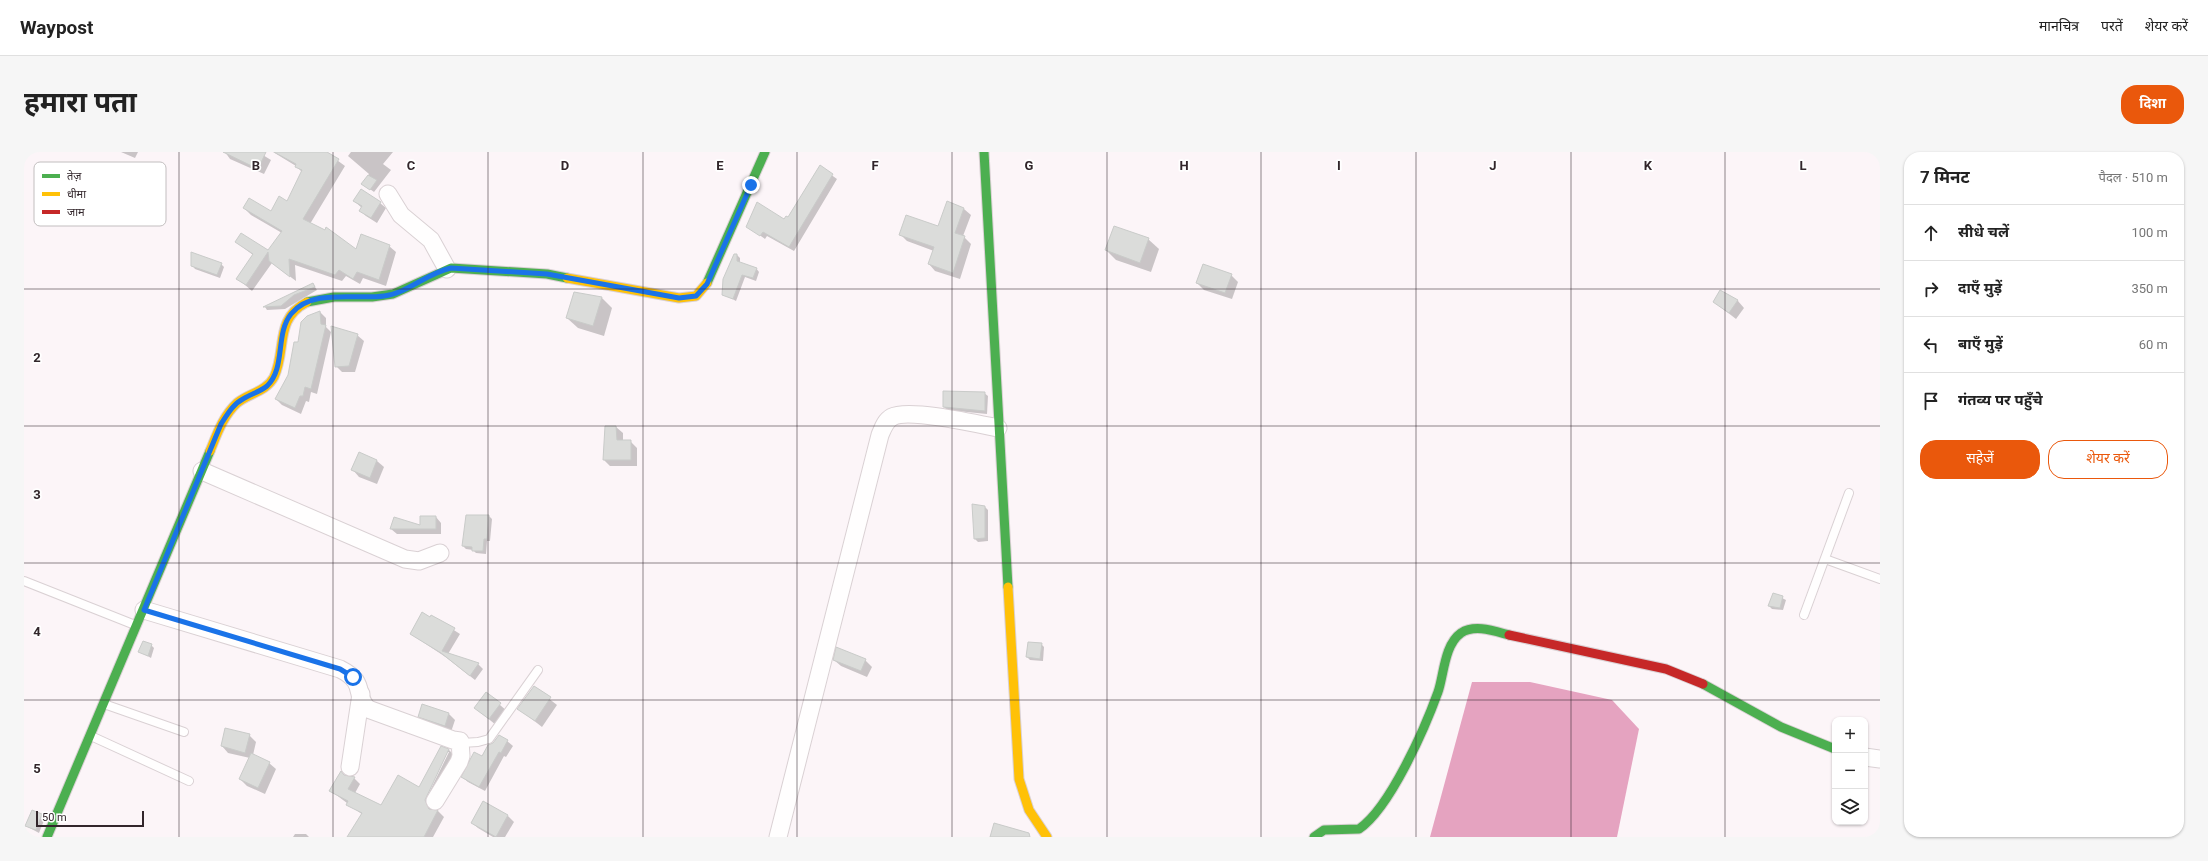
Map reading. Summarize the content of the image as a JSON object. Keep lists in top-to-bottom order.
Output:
{
  "legend": ["तेज़", "धीमा", "जाम"],
  "scale_bar": "50 m",
  "page": {
    "header": "Waypost",
    "nav": ["मानचित्र", "परतें", "शेयर करें"],
    "buttons": [
      "दिशा",
      ["सहेजें", "शेयर करें"]
    ],
    "title": "हमारा पता",
    "heading": ["7 मिनट", "पैदल · 510 m"],
    "list": [
      ["सीधे चलें", "100 m"],
      ["दाएँ मुड़ें", "350 m"],
      ["बाएँ मुड़ें", "60 m"],
      "गंतव्य पर पहुँचे"
    ],
    "map_buttons": ["+", "−"],
    "scale": "50 m"
  },
  "grid": {
    "columns": [
      "B",
      "C",
      "D",
      "E",
      "F",
      "G",
      "H",
      "I",
      "J",
      "K",
      "L"
    ],
    "rows": [
      "2",
      "3",
      "4",
      "5"
    ]
  }
}
